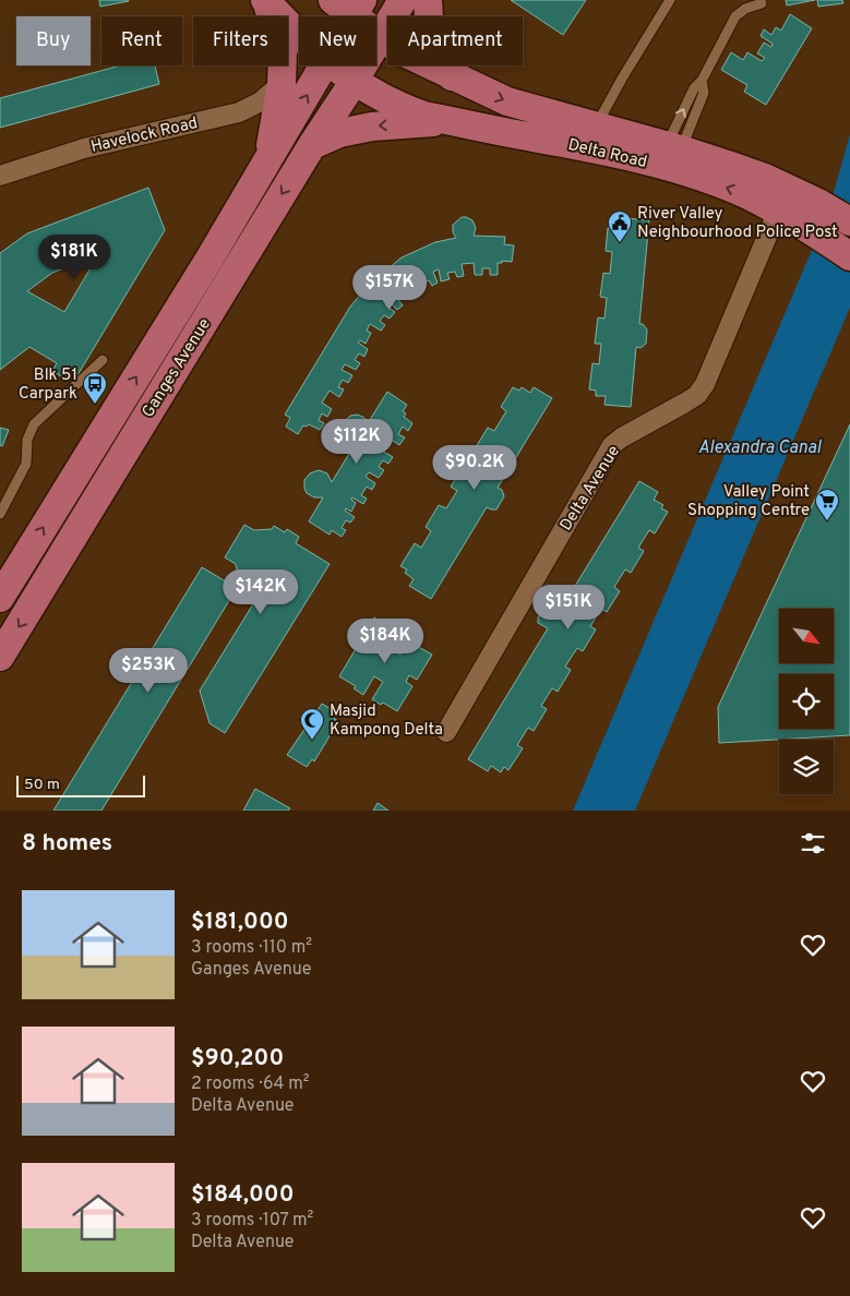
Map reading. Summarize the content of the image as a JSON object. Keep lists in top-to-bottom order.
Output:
{
  "streets": {
    "main road": ["Delta Road", "Ganges Avenue"],
    "street": ["Havelock Road", "Delta Avenue"]
  },
  "crossings": [
    ["Delta Road", "Ganges Avenue"],
    ["Delta Road", "Delta Avenue"]
  ],
  "water": ["Alexandra Canal"],
  "places": {
    "public building": ["River Valley Neighbourhood Police Post"],
    "bus stop": ["Blk 51 Carpark"],
    "supermarket": ["Valley Point Shopping Centre"],
    "mosque": ["Masjid Kampong Delta"]
  },
  "scale_bar": "50 m",
  "north": "bottom right",
  "page": {
    "chip": [
      "Buy",
      "Rent",
      "Filters",
      "New",
      "Apartment"
    ],
    "price": [
      "$181K",
      "$157K",
      "$112K",
      "$90.2K",
      "$142K",
      "$151K",
      "$184K",
      "$253K"
    ],
    "scale": "50 m",
    "heading": "8 homes",
    "list": [
      {
        "name": "$181,000",
        "note": "3 rooms · 110 m² · Ganges Avenue"
      },
      {
        "name": "$90,200",
        "note": "2 rooms · 64 m² · Delta Avenue"
      },
      {
        "name": "$184,000",
        "note": "3 rooms · 107 m² · Delta Avenue"
      }
    ]
  }
}
